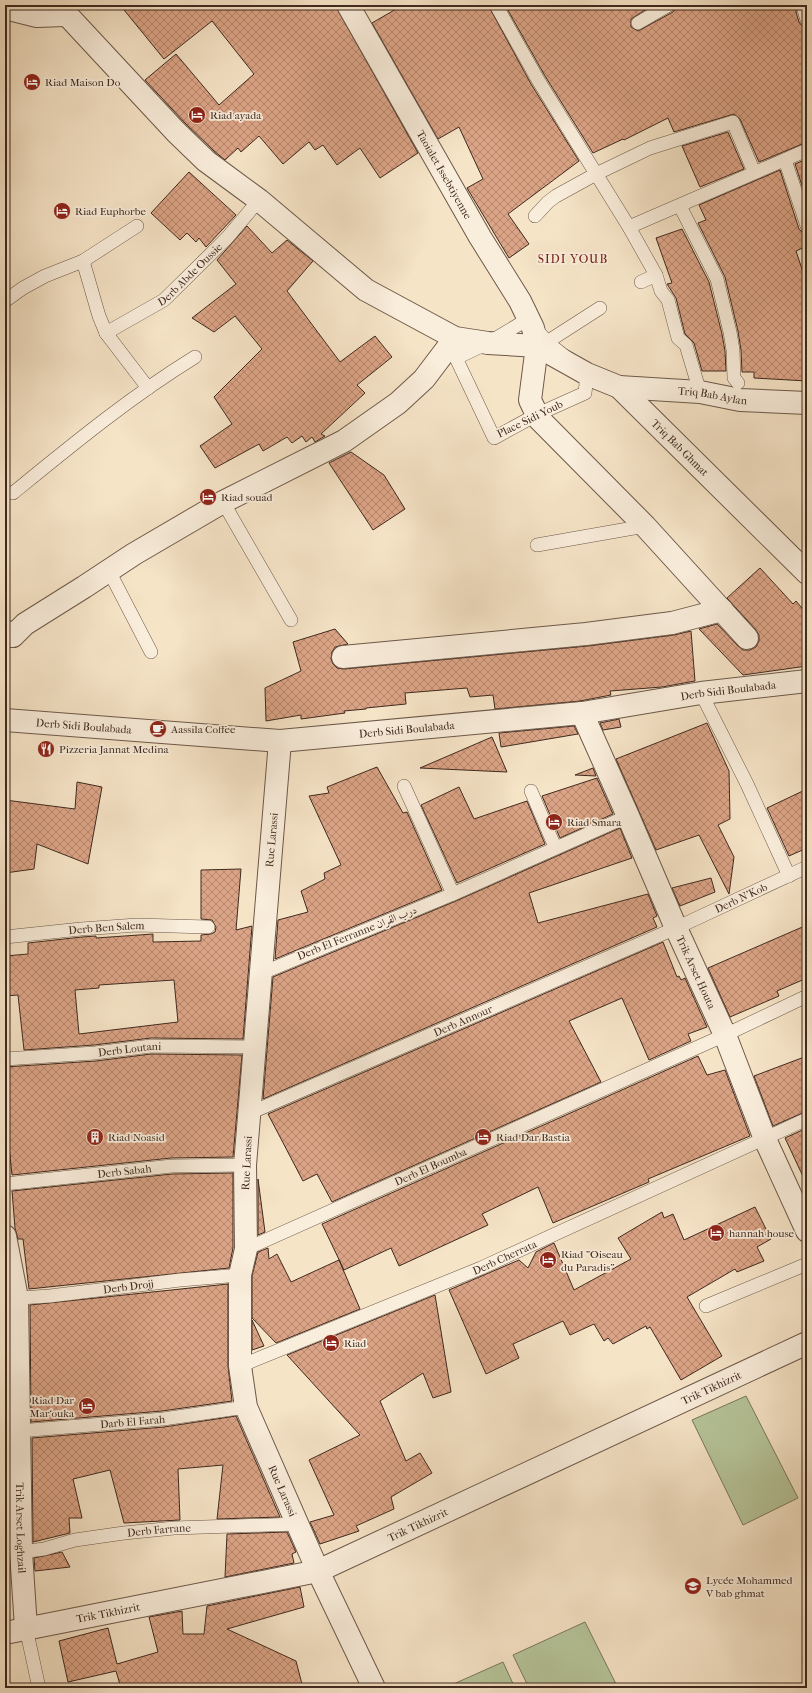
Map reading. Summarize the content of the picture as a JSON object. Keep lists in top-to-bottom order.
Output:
{
  "streets": {
    "street": [
      "Taoialet Issebtiyenne",
      "Triq Bab Aylan",
      "Triq Bab Ghmat",
      "Derb Sidi Boulabada",
      "Rue Larassi",
      "Trik Arset Houta",
      "Trik Tikhizrit",
      "Trik Arset Loghzail"
    ],
    "lane": [
      "Derb Abde Oussie",
      "Place Sidi Youb",
      "Derb N'Kob",
      "Derb Ben Salem",
      "Derb El Ferranne درب الفران",
      "Derb Annour",
      "Derb Loutani",
      "Derb El Boumba",
      "Derb Sabah",
      "Derb Cherrata",
      "Derb Drojj",
      "Darb El Farah",
      "Derb Farrane"
    ]
  },
  "crossings": [
    ["Taoialet Issebtiyenne", "Place Sidi Youb"],
    ["Taoialet Issebtiyenne", "Triq Bab Ghmat"],
    ["Triq Bab Aylan", "Triq Bab Ghmat"],
    ["Place Sidi Youb", "Triq Bab Ghmat"],
    ["Derb Sidi Boulabada", "Rue Larassi"],
    ["Derb Sidi Boulabada", "Trik Arset Houta"],
    ["Rue Larassi", "Derb El Ferranne درب الفران"],
    ["Rue Larassi", "Derb Annour"],
    ["Rue Larassi", "Derb Loutani"],
    ["Rue Larassi", "Derb El Boumba"],
    ["Rue Larassi", "Derb Sabah"],
    ["Rue Larassi", "Derb Cherrata"],
    ["Rue Larassi", "Derb Drojj"],
    ["Rue Larassi", "Trik Tikhizrit"],
    ["Rue Larassi", "Darb El Farah"],
    ["Rue Larassi", "Derb Farrane"],
    ["Derb N'Kob", "Trik Arset Houta"],
    ["Derb N'Kob", "Derb Annour"],
    ["Derb El Ferranne درب الفران", "Trik Arset Houta"],
    ["Trik Arset Houta", "Derb Annour"],
    ["Trik Arset Houta", "Derb El Boumba"],
    ["Trik Arset Houta", "Derb Cherrata"],
    ["Derb Drojj", "Trik Arset Loghzail"],
    ["Trik Tikhizrit", "Trik Arset Loghzail"],
    ["Darb El Farah", "Trik Arset Loghzail"],
    ["Trik Arset Loghzail", "Derb Farrane"]
  ],
  "districts": ["SIDI YOUB"],
  "places": {
    "hotel": [
      "Riad Maison Do",
      "Riad ayada",
      "Riad Euphorbe",
      "Riad souad",
      "Riad Smara",
      "Riad Dar Bastia",
      "hannah house",
      "Riad \"Oiseau du Paradis\"",
      "Riad",
      "Riad Dar Mar‘ouka"
    ],
    "cafe": ["Aassila Coffee"],
    "restaurant": ["Pizzeria Jannat Medina"],
    "building": ["Riad Noasid"],
    "school or university": ["Lycée Mohammed V bab ghmat"]
  }
}
